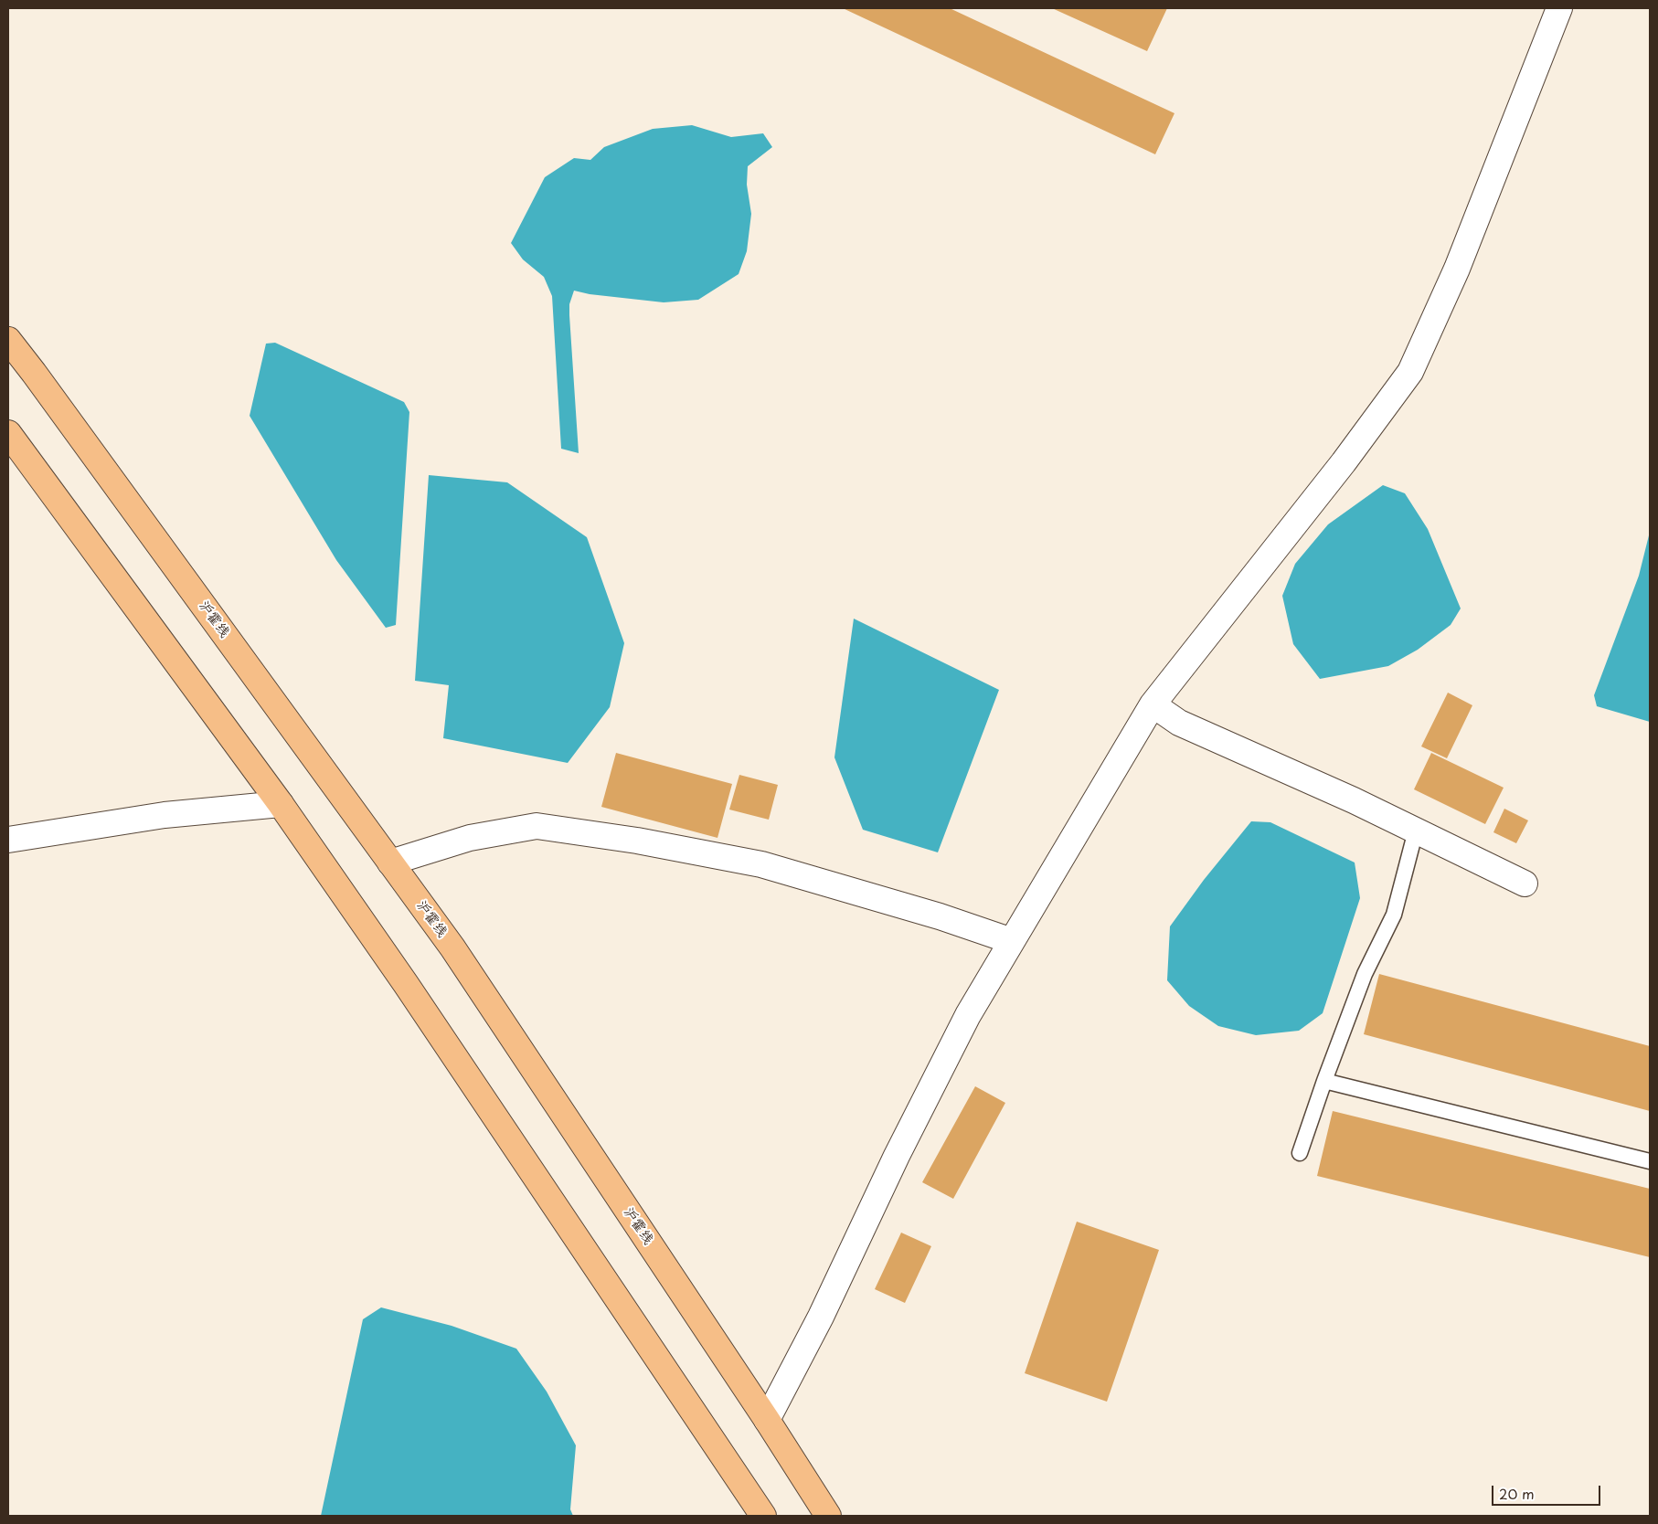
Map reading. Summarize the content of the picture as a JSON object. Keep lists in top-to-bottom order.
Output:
{
  "streets": {
    "highway": ["沪霍线"]
  },
  "scale_bar": "20 m"
}
